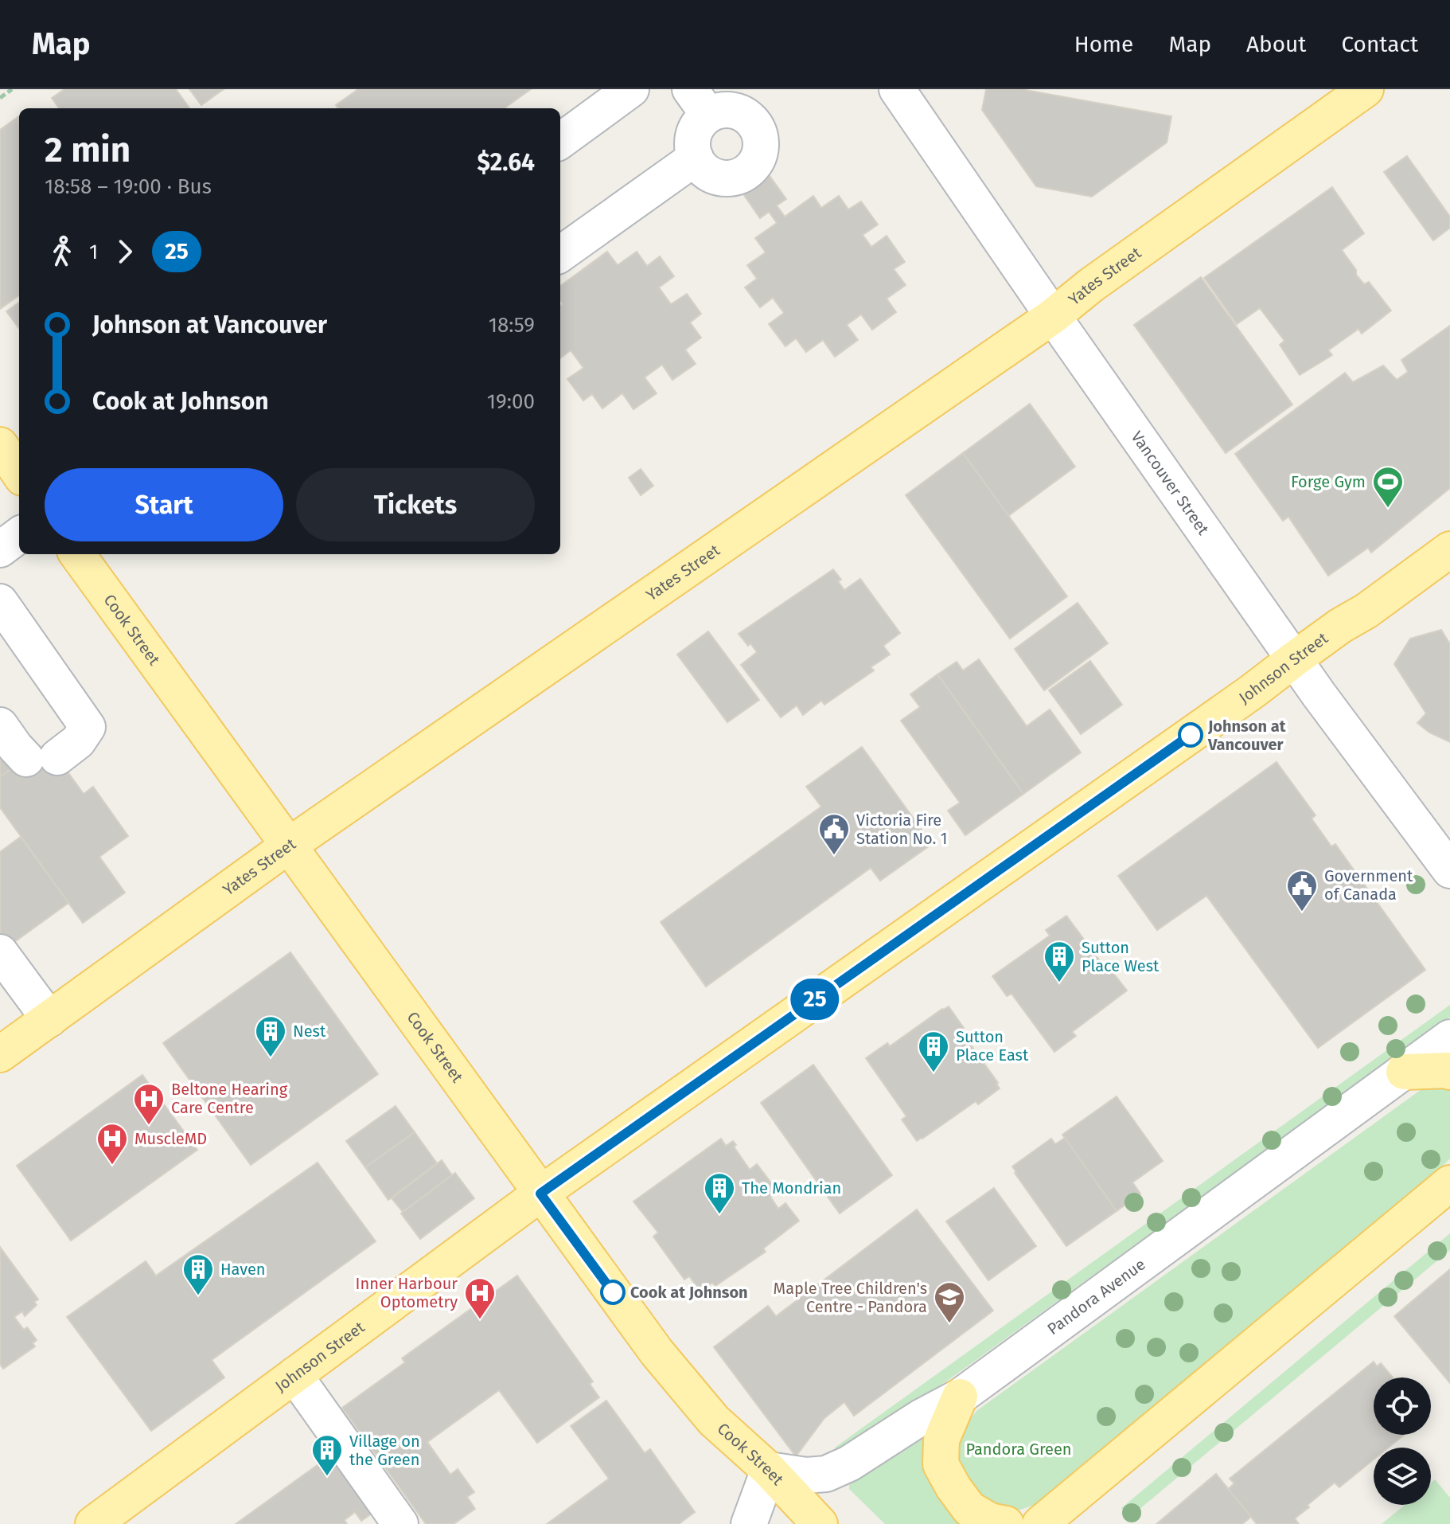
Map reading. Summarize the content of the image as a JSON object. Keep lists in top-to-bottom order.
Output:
{
  "streets": {
    "main road": ["Yates Street", "Cook Street", "Johnson Street"],
    "street": ["Vancouver Street", "Pandora Avenue"]
  },
  "crossings": [
    ["Yates Street", "Vancouver Street"],
    ["Yates Street", "Cook Street"],
    ["Vancouver Street", "Johnson Street"],
    ["Cook Street", "Johnson Street"],
    ["Cook Street", "Pandora Avenue"]
  ],
  "parks": ["Pandora Green"],
  "places": {
    "sports": ["Forge Gym"],
    "other": ["Johnson at Vancouver", "Cook at Johnson"],
    "public building": ["Victoria Fire Station No. 1", "Government of Canada"],
    "building": [
      "Sutton Place West",
      "Nest",
      "Sutton Place East",
      "The Mondrian",
      "Haven",
      "Village on the Green"
    ],
    "hospital": ["Beltone Hearing Care Centre", "MuscleMD", "Inner Harbour Optometry"],
    "school or university": ["Maple Tree Children's Centre - Pandora"]
  },
  "lines": ["bus line 25"],
  "page": {
    "header": "Map",
    "nav": [
      "Home",
      "Map",
      "About",
      "Contact"
    ],
    "on_map": "25",
    "heading": ["2 min", "18:58 – 19:00 · Bus", "$2.64"],
    "legs": ["1", "25"],
    "list": [
      {
        "name": "Johnson at Vancouver",
        "value": "18:59"
      },
      {
        "name": "Cook at Johnson",
        "value": "19:00"
      }
    ],
    "buttons": ["Start", "Tickets"]
  }
}
